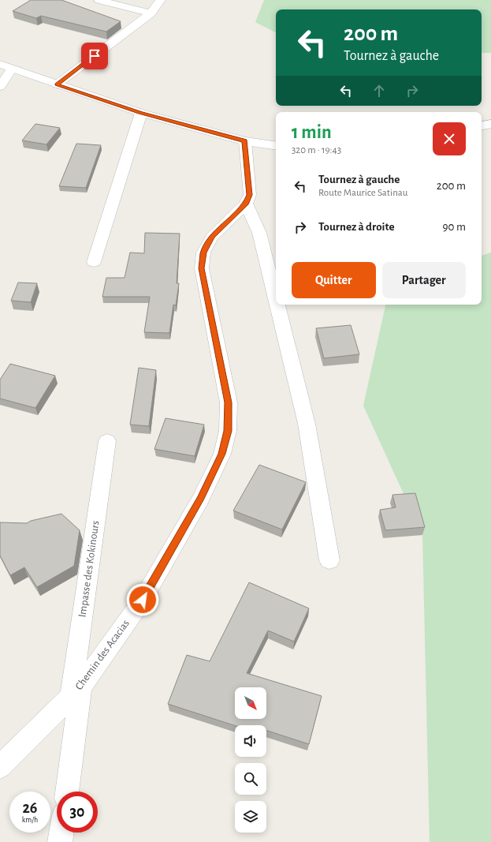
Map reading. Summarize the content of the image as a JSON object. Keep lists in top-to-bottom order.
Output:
{
  "streets": {
    "street": ["Impasse des Kokinours", "Chemin des Acacias"]
  },
  "crossings": [
    ["Impasse des Kokinours", "Chemin des Acacias"]
  ],
  "north": "bottom right",
  "page": {
    "turn": ["200 m", "Tournez à gauche"],
    "heading": ["1 min", "320 m · 19:43"],
    "list": [
      {
        "name": "Tournez à gauche",
        "note": "Route Maurice Satinau",
        "value": "200 m"
      },
      {
        "name": "Tournez à droite",
        "value": "90 m"
      }
    ],
    "buttons": ["Quitter", "Partager"],
    "speed": "26 km/h",
    "limit": "30"
  }
}
